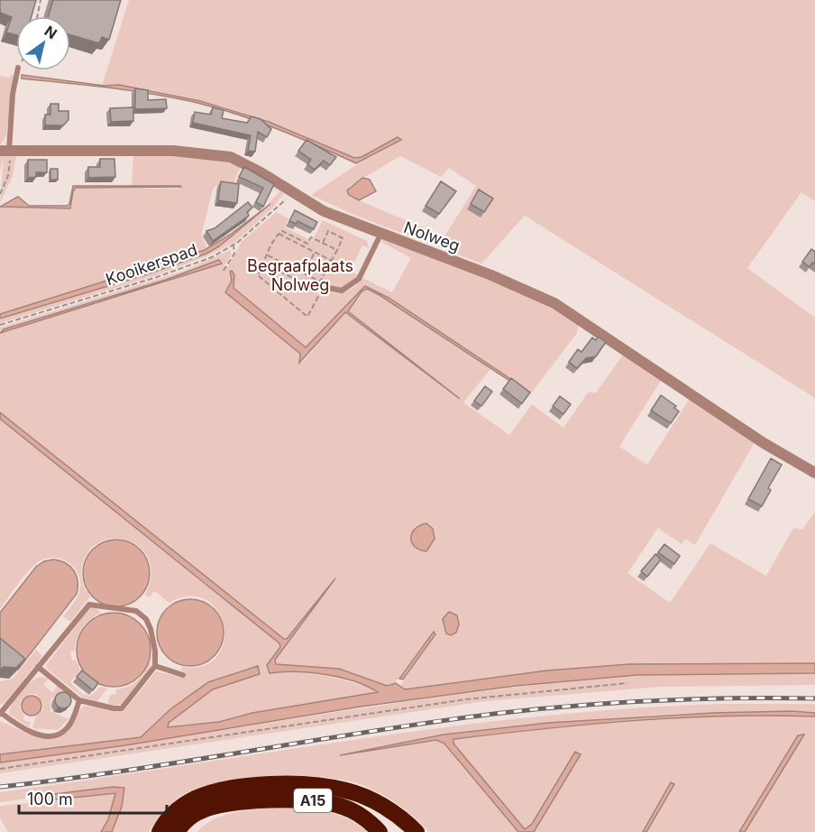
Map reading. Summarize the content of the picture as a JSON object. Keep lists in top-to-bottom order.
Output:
{
  "streets": {
    "highway": ["A15"],
    "street": ["Nolweg"],
    "path": ["Kooikerspad"]
  },
  "crossings": [
    ["Nolweg", "Kooikerspad"]
  ],
  "parks": ["Begraafplaats Nolweg"],
  "scale_bar": "100 m",
  "north": "top right"
}
